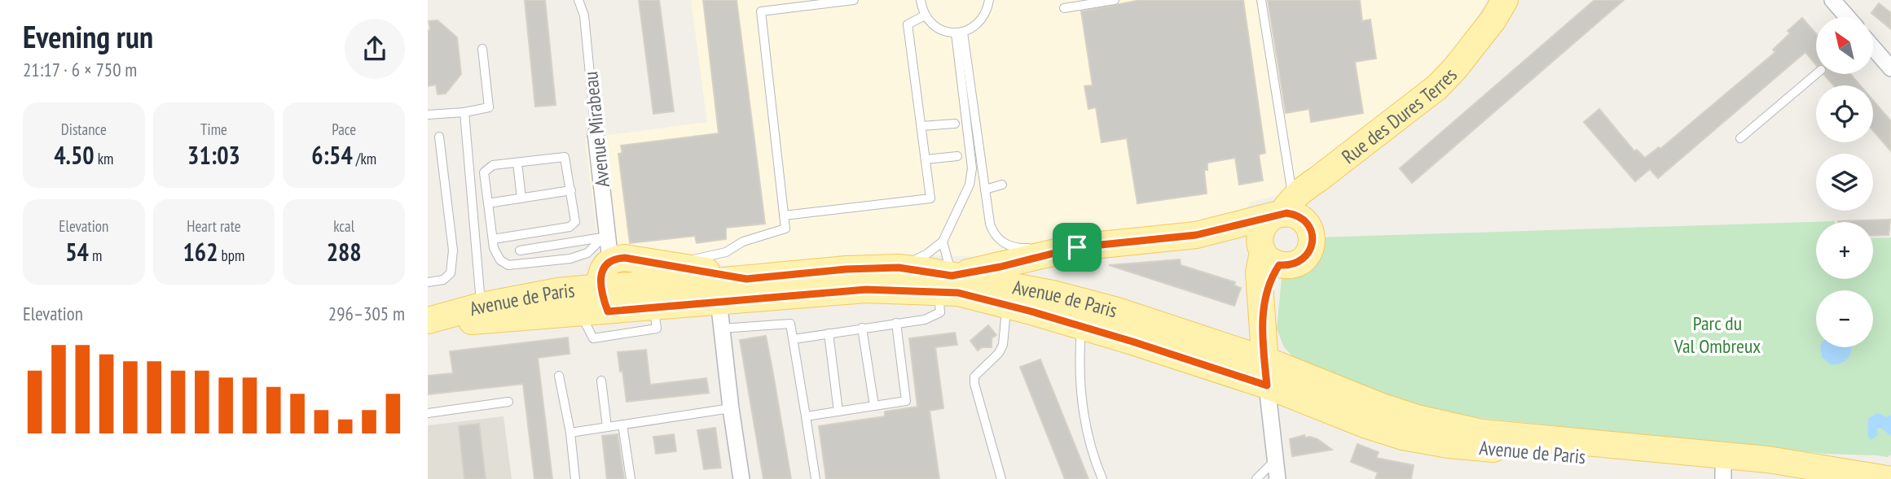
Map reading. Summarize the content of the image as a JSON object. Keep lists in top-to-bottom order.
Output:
{
  "streets": {
    "main road": ["Rue des Dures Terres", "Avenue de Paris"],
    "street": ["Avenue Mirabeau"]
  },
  "crossings": [
    ["Avenue Mirabeau", "Avenue de Paris"]
  ],
  "parks": ["Parc du Val Ombreux"],
  "north": "top left",
  "page": {
    "heading": ["Evening run", "21:17 · 6 × 750 m"],
    "map_buttons": ["+", "−"],
    "stats": [
      ["Distance", "4.50 km"],
      ["Time", "31:03"],
      ["Pace", "6:54 /km"],
      ["Elevation", "54 m"],
      ["Heart rate", "162 bpm"],
      ["kcal", "288"]
    ],
    "chart": ["Elevation", "296–305 m"]
  }
}
